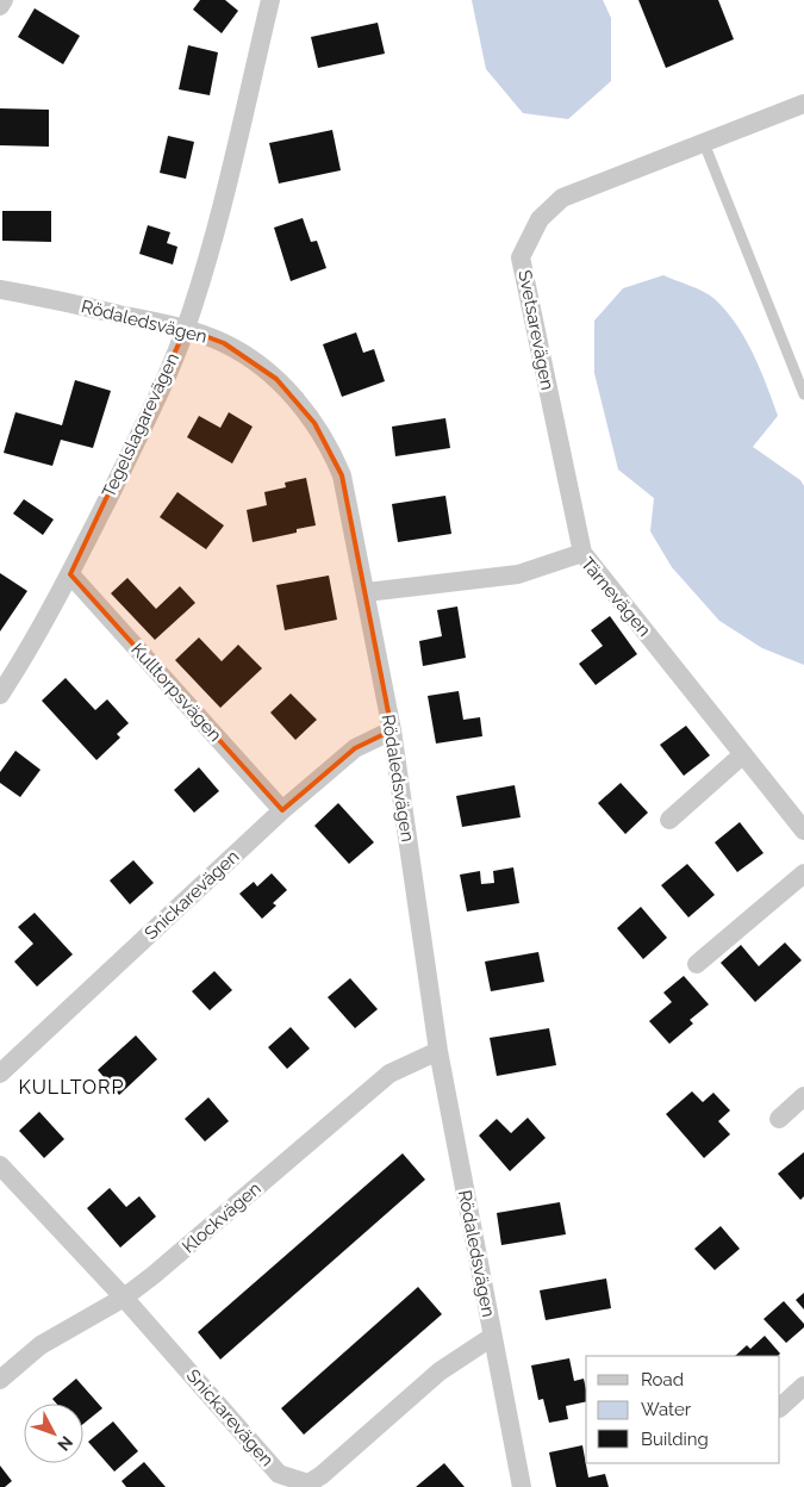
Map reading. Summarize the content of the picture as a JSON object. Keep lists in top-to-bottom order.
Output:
{
  "streets": {
    "street": [
      "Rödaledsvägen",
      "Svetsarevägen",
      "Tegelslagarevägen",
      "Tärnevägen",
      "Kulltorpsvägen",
      "Snickarevägen",
      "Klockvägen"
    ]
  },
  "crossings": [
    ["Rödaledsvägen", "Tegelslagarevägen"],
    ["Rödaledsvägen", "Tärnevägen"],
    ["Rödaledsvägen", "Snickarevägen"],
    ["Rödaledsvägen", "Klockvägen"],
    ["Svetsarevägen", "Tärnevägen"],
    ["Tegelslagarevägen", "Kulltorpsvägen"],
    ["Kulltorpsvägen", "Snickarevägen"],
    ["Snickarevägen", "Klockvägen"]
  ],
  "districts": ["KULLTORP"],
  "legend": ["Road", "Water", "Building"],
  "north": "bottom right"
}
